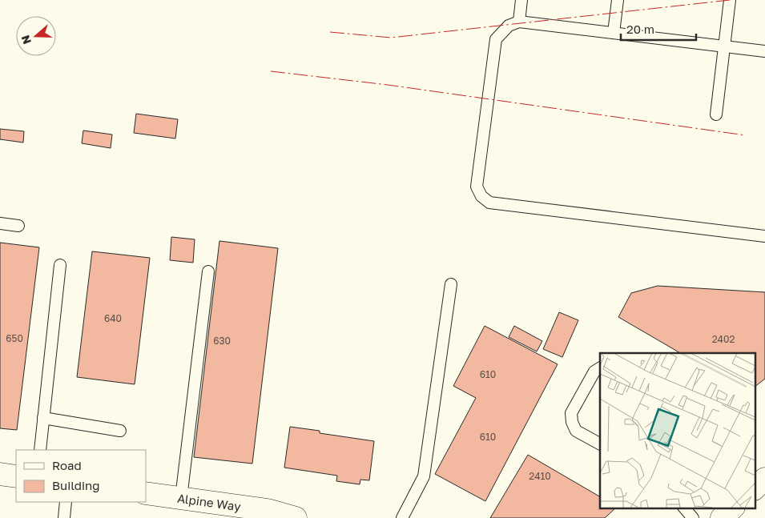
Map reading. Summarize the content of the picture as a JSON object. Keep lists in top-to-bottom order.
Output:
{
  "streets": {
    "street": ["Alpine Way"]
  },
  "house_numbers": [
    "640",
    "650",
    "2402",
    "630",
    "610",
    "610",
    "2410"
  ],
  "legend": ["Road", "Building"],
  "scale_bar": "20 m",
  "north": "left"
}
